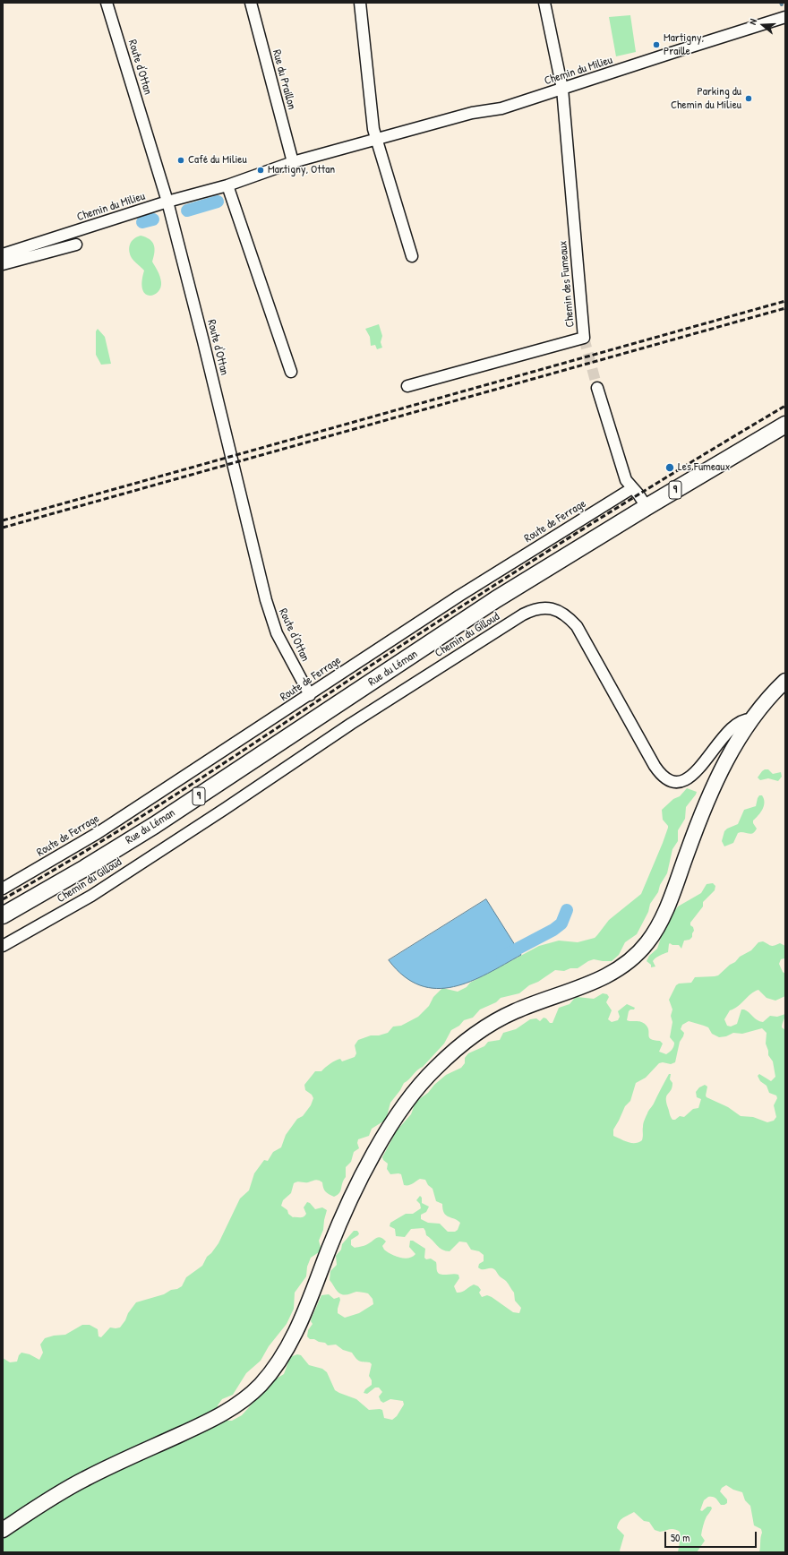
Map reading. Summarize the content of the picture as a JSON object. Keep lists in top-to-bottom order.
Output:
{
  "streets": {
    "main road": ["9", "Rue du Léman"],
    "street": [
      "Route d'Ottan",
      "Chemin du Milieu",
      "Rue du Praillon",
      "Chemin des Fumeaux",
      "Route de Ferrage",
      "Chemin du Gilloud"
    ]
  },
  "crossings": [
    ["Route d'Ottan", "Chemin du Milieu"],
    ["Route d'Ottan", "Route de Ferrage"],
    ["Chemin du Milieu", "Rue du Praillon"],
    ["Chemin du Milieu", "Chemin des Fumeaux"]
  ],
  "places": [
    "Martigny, Praille",
    "Parking du Chemin du Milieu",
    "Café du Milieu",
    "Martigny, Ottan",
    "Les Fumeaux"
  ],
  "scale_bar": "50 m",
  "north": "left"
}
